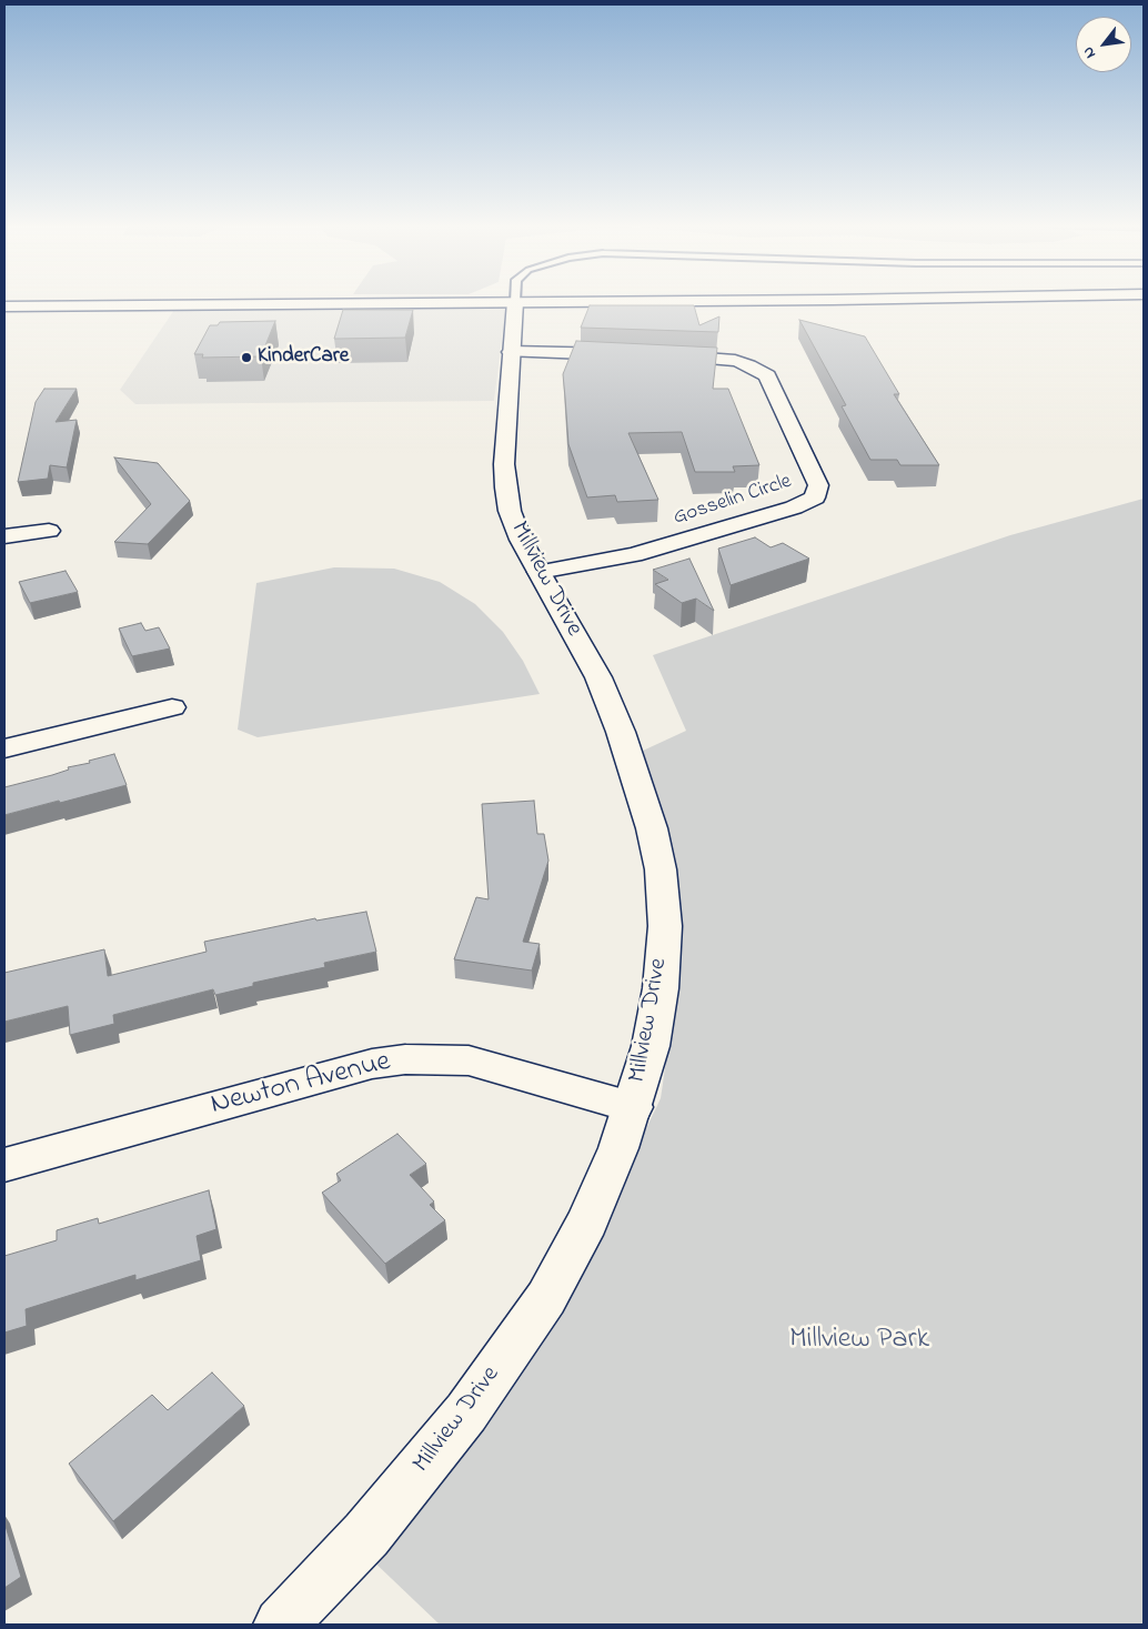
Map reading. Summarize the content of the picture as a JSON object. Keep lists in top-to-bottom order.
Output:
{
  "streets": {
    "street": ["Gosselin Circle", "Millview Drive", "Newton Avenue"]
  },
  "crossings": [
    ["Gosselin Circle", "Millview Drive"],
    ["Millview Drive", "Newton Avenue"]
  ],
  "parks": ["Millview Park"],
  "places": ["KinderCare"],
  "north": "bottom left"
}
